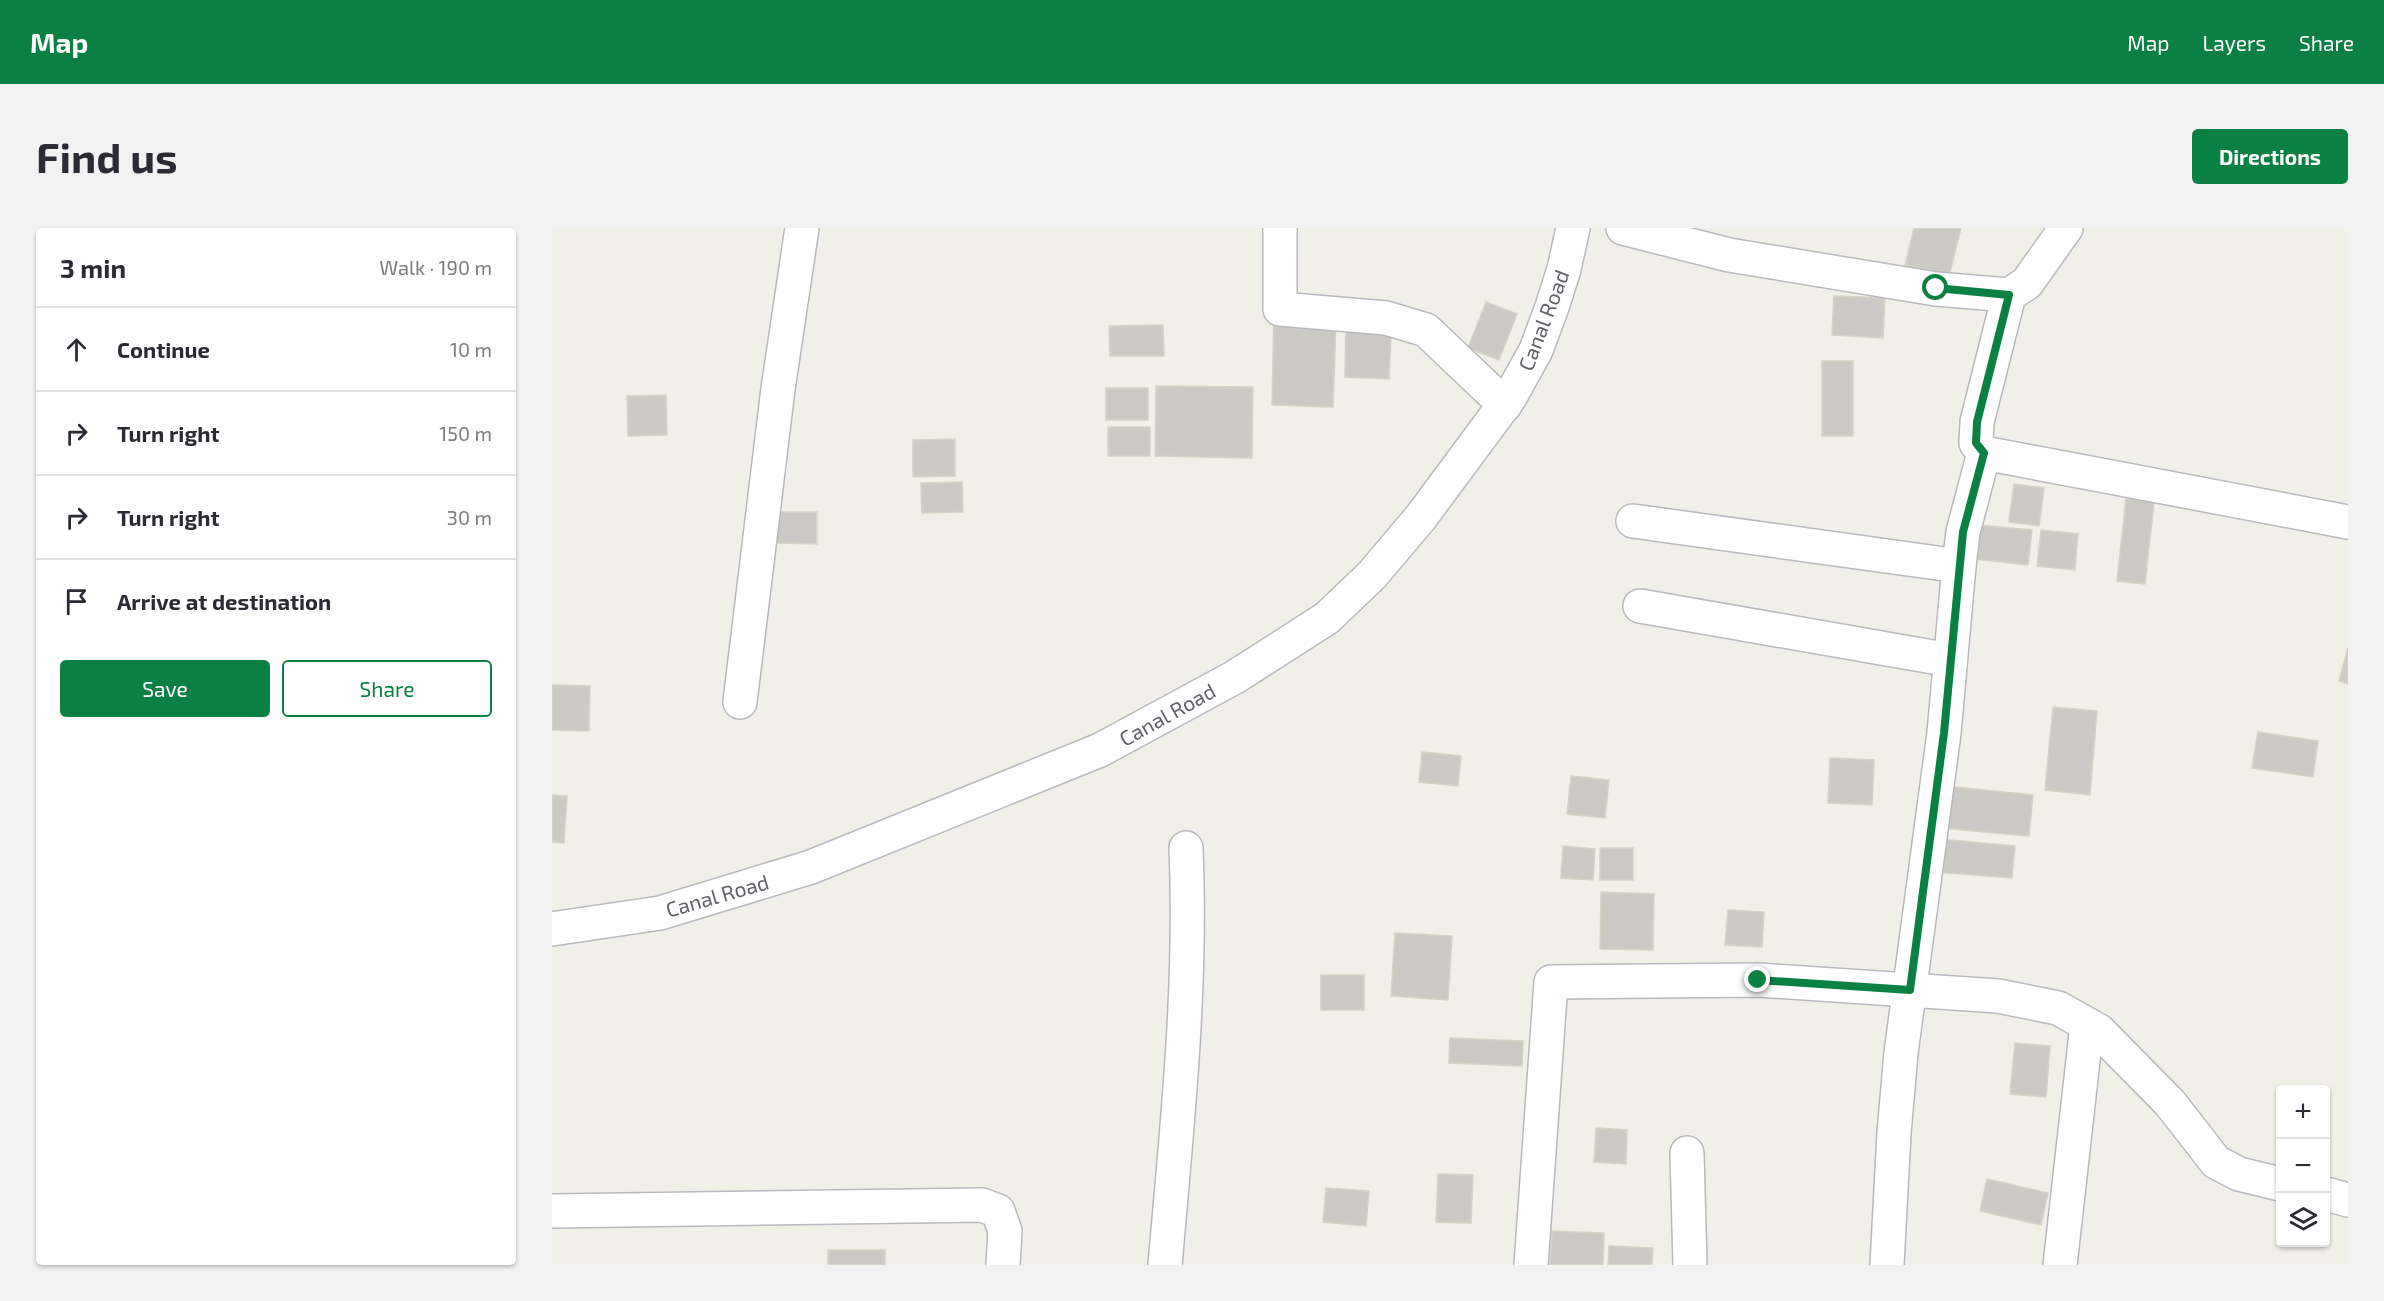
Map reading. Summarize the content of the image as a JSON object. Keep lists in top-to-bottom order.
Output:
{
  "streets": {
    "street": ["Canal Road"]
  },
  "page": {
    "header": "Map",
    "nav": ["Map", "Layers", "Share"],
    "buttons": [
      "Directions",
      ["Save", "Share"]
    ],
    "title": "Find us",
    "heading": ["3 min", "Walk · 190 m"],
    "list": [
      ["Continue", "10 m"],
      ["Turn right", "150 m"],
      ["Turn right", "30 m"],
      "Arrive at destination"
    ],
    "map_buttons": ["+", "−"]
  }
}
